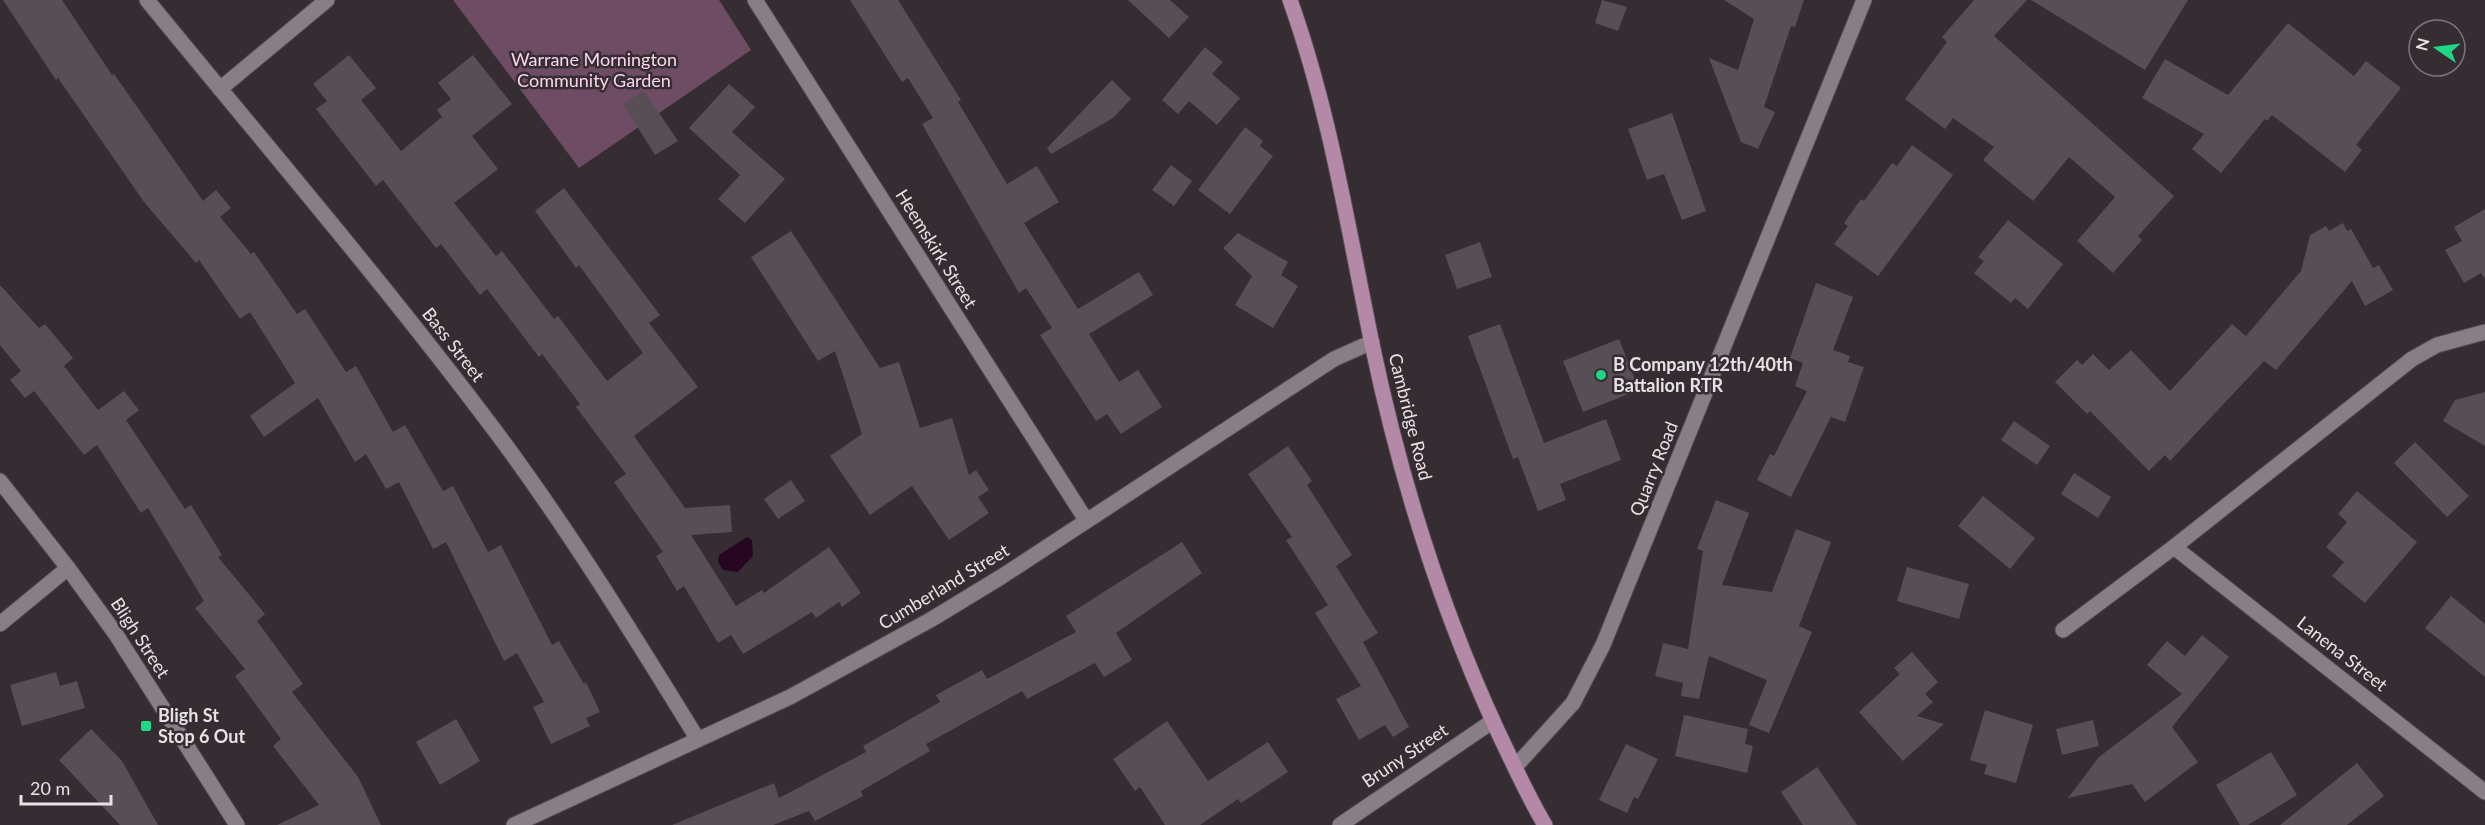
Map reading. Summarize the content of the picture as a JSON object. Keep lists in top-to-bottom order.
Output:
{
  "streets": {
    "main road": ["Cambridge Road"],
    "street": [
      "Heemskirk Street",
      "Bass Street",
      "Quarry Road",
      "Cumberland Street",
      "Bligh Street",
      "Lanena Street",
      "Bruny Street"
    ]
  },
  "crossings": [
    ["Heemskirk Street", "Cumberland Street"],
    ["Bass Street", "Cumberland Street"],
    ["Cambridge Road", "Quarry Road"],
    ["Cambridge Road", "Cumberland Street"],
    ["Cambridge Road", "Bruny Street"]
  ],
  "parks": ["Warrane Mornington Community Garden"],
  "places": {
    "other": ["B Company 12th/40th Battalion RTR"],
    "transit": ["Bligh St Stop 6 Out"]
  },
  "scale_bar": "20 m",
  "north": "left"
}
